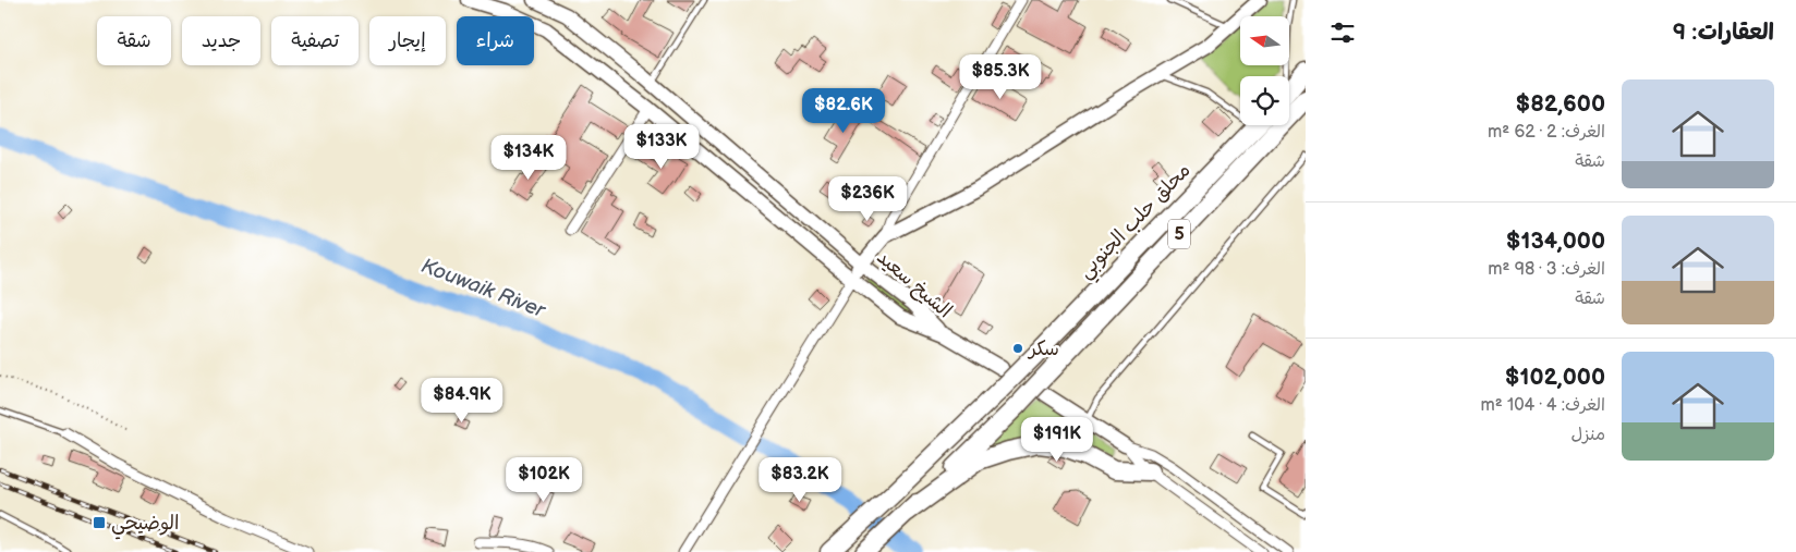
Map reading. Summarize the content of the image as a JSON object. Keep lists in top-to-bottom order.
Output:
{
  "streets": {
    "highway": ["محلق حلب الجنوبي", "5"],
    "main road": ["الشيخ سعيد"]
  },
  "crossings": [
    ["محلق حلب الجنوبي", "5"]
  ],
  "water": ["Kouwaik River"],
  "places": {
    "other": ["سكر"],
    "transit": ["الوضيحي"]
  },
  "north": "left",
  "page": {
    "heading": "العقارات: 9",
    "chip": [
      "شراء",
      "إيجار",
      "تصفية",
      "جديد",
      "شقة"
    ],
    "price": [
      "$85.3K",
      "$82.6K",
      "$133K",
      "$134K",
      "$236K",
      "$84.9K",
      "$191K",
      "$102K",
      "$83.2K"
    ],
    "list": [
      {
        "name": "$82,600",
        "note": "الغرف: 2 · 62 m² · شقة"
      },
      {
        "name": "$134,000",
        "note": "الغرف: 3 · 98 m² · شقة"
      },
      {
        "name": "$102,000",
        "note": "الغرف: 4 · 104 m² · منزل"
      }
    ]
  }
}
